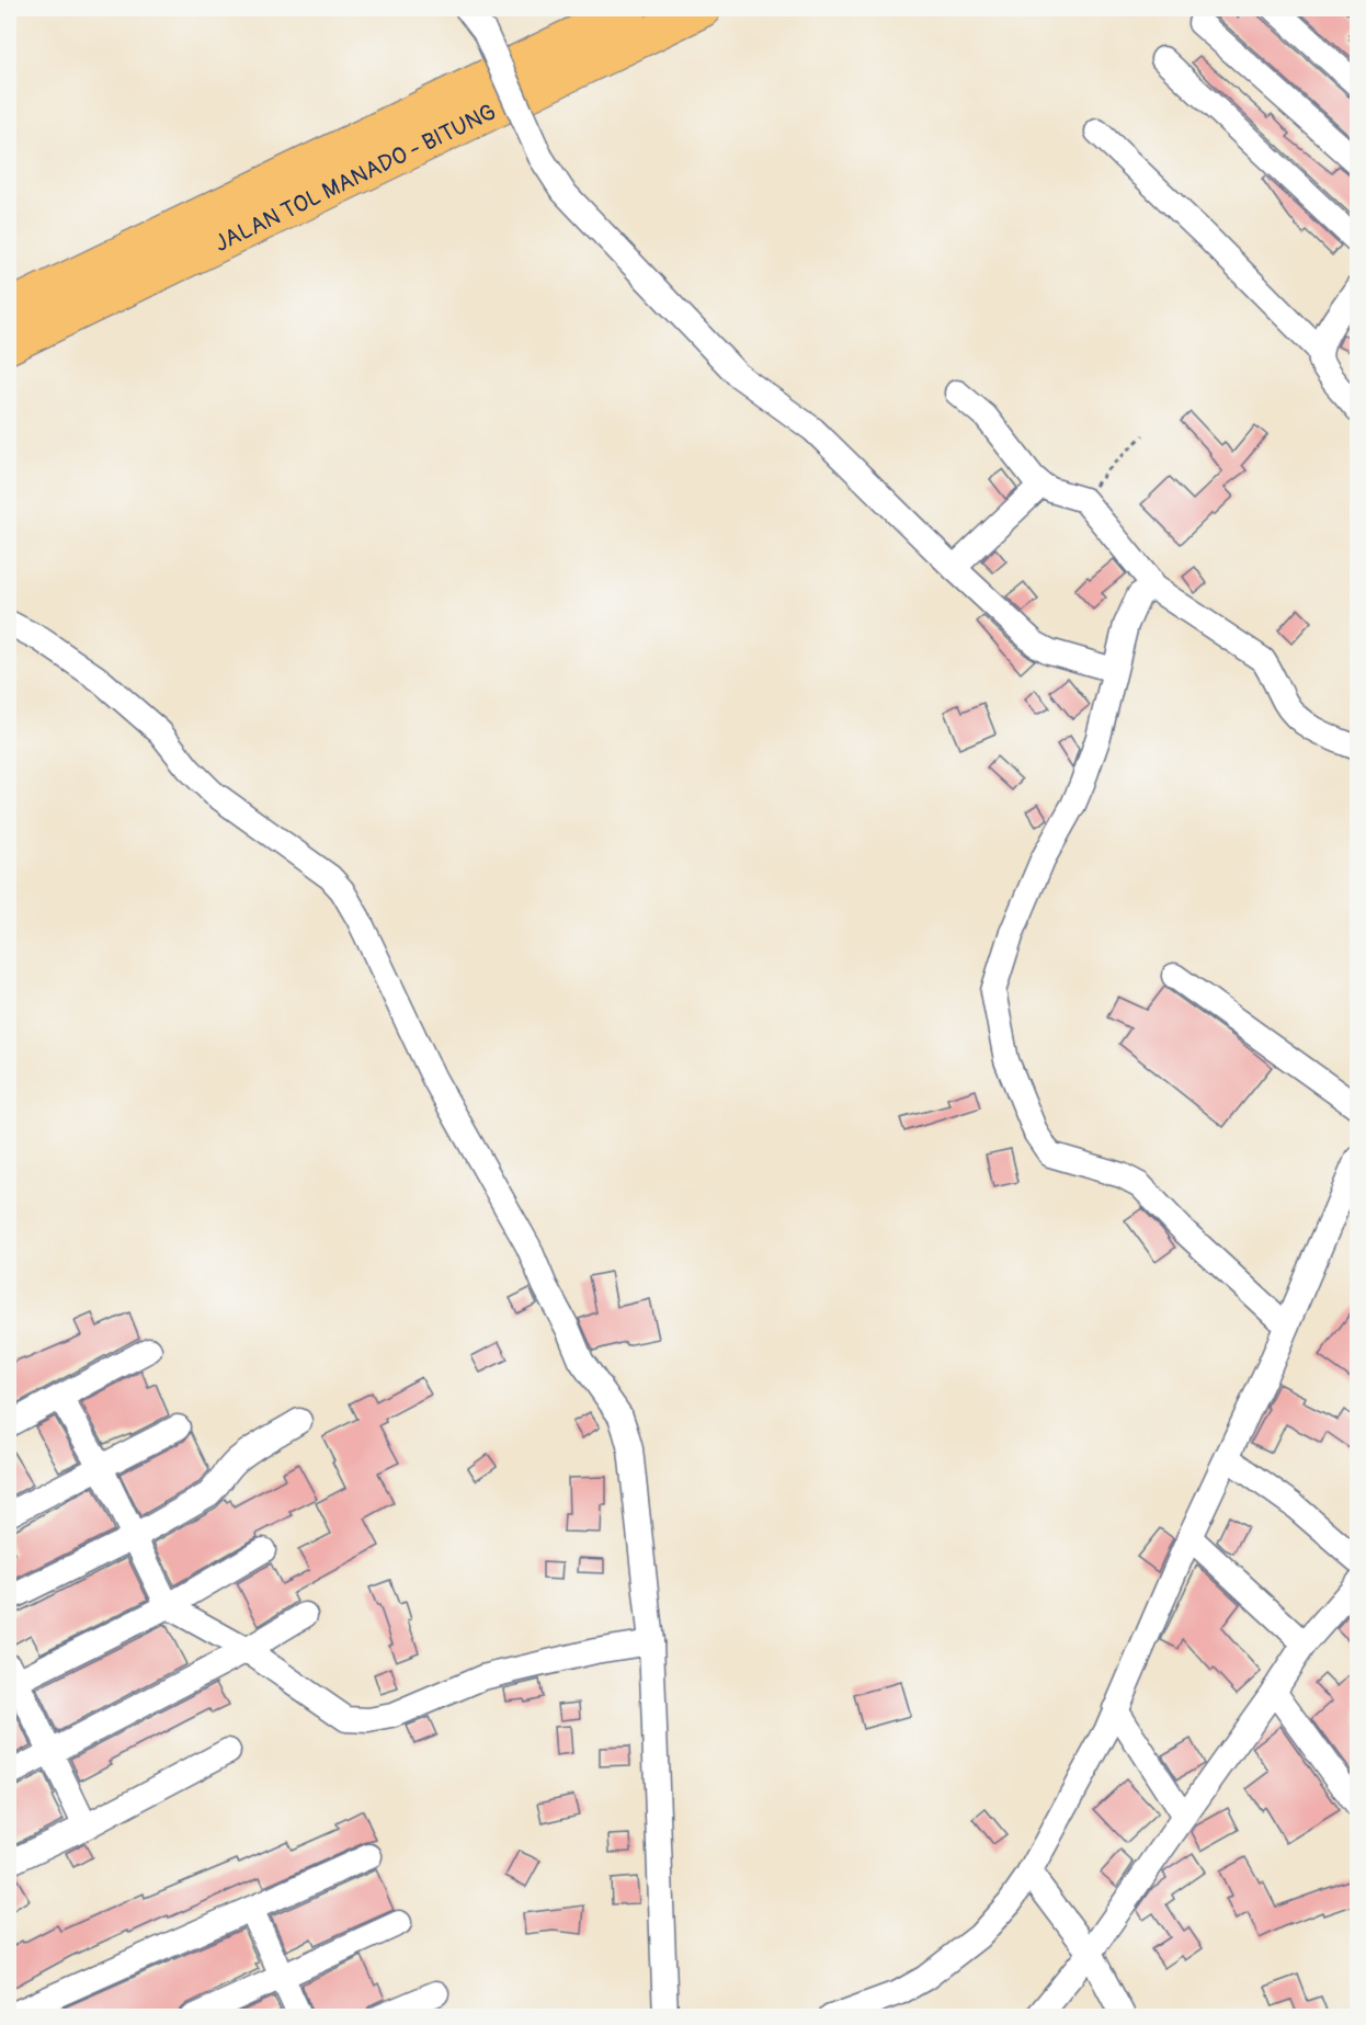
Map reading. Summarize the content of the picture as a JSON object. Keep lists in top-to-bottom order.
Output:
{
  "streets": {
    "highway": ["JALAN TOL MANADO - BITUNG"]
  }
}
